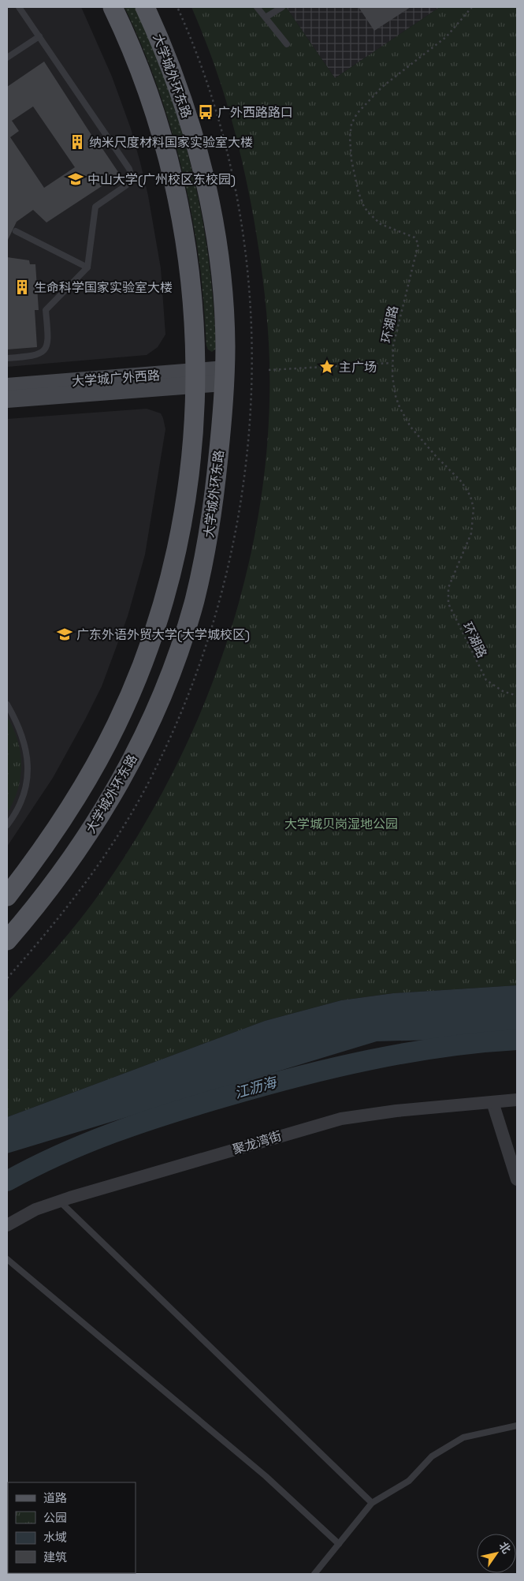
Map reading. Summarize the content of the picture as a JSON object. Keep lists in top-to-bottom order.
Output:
{
  "streets": {
    "main road": ["大学城外环东路", "大学城广外西路"],
    "street": ["聚龙湾街"],
    "path": ["环湖路"]
  },
  "crossings": [
    ["大学城外环东路", "大学城广外西路"]
  ],
  "water": ["江沥海"],
  "parks": ["大学城贝岗湿地公园"],
  "places": {
    "bus stop": ["广外西路路口"],
    "building": ["纳米尺度材料国家实验室大楼", "生命科学国家实验室大楼"],
    "school or university": ["中山大学(广州校区东校园)", "广东外语外贸大学(大学城校区)"],
    "place": ["主广场"]
  },
  "legend": [
    "道路",
    "公园",
    "水域",
    "建筑"
  ],
  "north": "top right"
}
